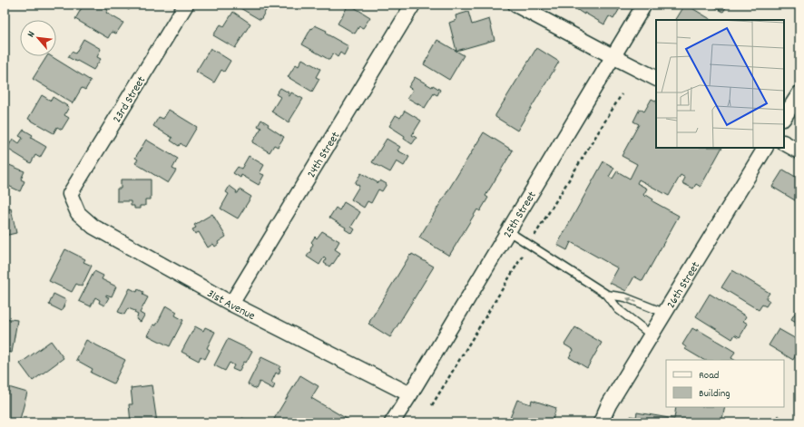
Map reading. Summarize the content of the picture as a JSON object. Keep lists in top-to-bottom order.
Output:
{
  "streets": {
    "street": [
      "23rd Street",
      "24th Street",
      "25th Street",
      "26th Street",
      "31st Avenue"
    ]
  },
  "crossings": [
    ["23rd Street", "31st Avenue"],
    ["24th Street", "31st Avenue"],
    ["25th Street", "31st Avenue"]
  ],
  "legend": ["Road", "Building"],
  "north": "top left"
}
